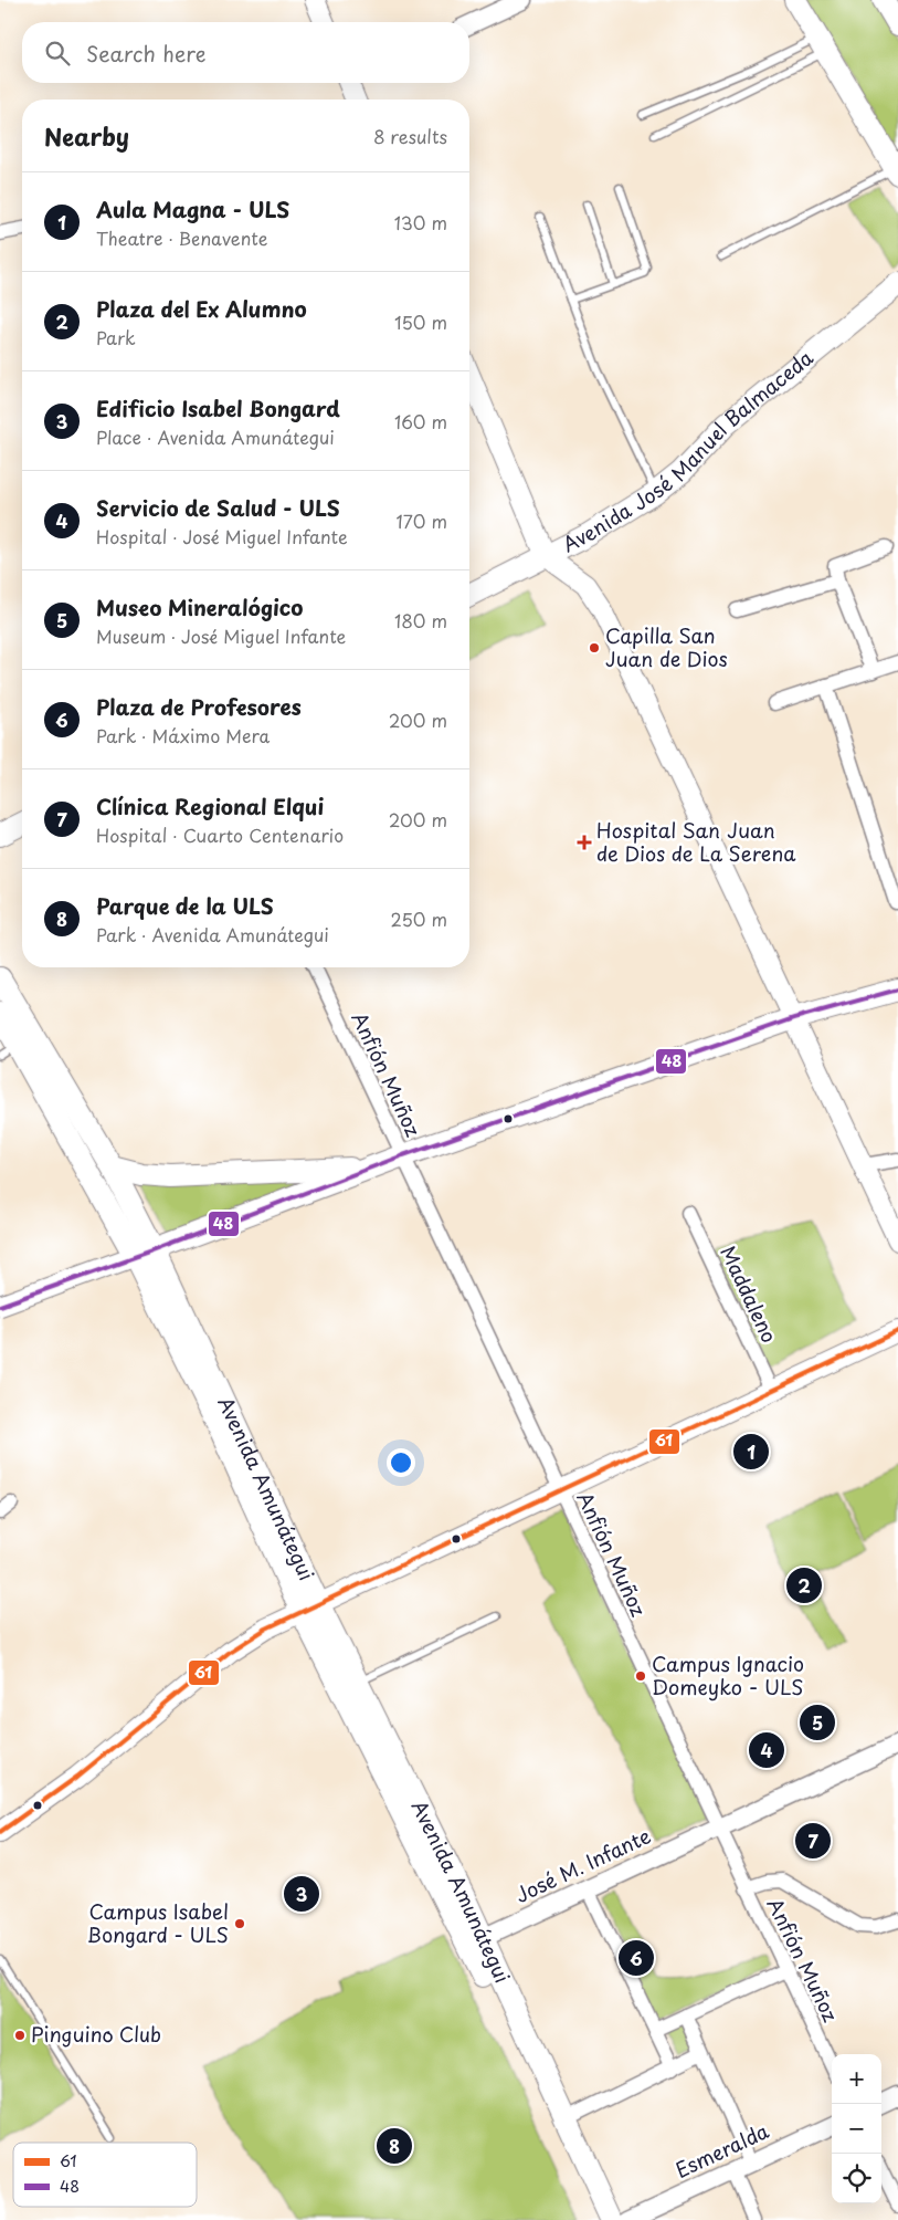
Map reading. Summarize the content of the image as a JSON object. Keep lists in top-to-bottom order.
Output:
{
  "streets": {
    "main road": ["Avenida José Manuel Balmaceda", "Avenida Amunátegui"],
    "street": [
      "Anfión Muñoz",
      "Maddaleno",
      "José M. Infante",
      "Esmeralda"
    ]
  },
  "crossings": [
    ["Anfión Muñoz", "José M. Infante"],
    ["Avenida Amunátegui", "José M. Infante"]
  ],
  "places": {
    "other": [
      "Capilla San Juan de Dios",
      "Campus Ignacio Domeyko - ULS",
      "Campus Isabel Bongard - ULS",
      "Pinguino Club"
    ],
    "health": ["Hospital San Juan de Dios de La Serena"]
  },
  "lines": ["transit line 48", "transit line 61"],
  "legend": ["61", "48"],
  "page": {
    "search": "Search here",
    "heading": ["Nearby", "8 results"],
    "list": [
      {
        "mark": "1",
        "name": "Aula Magna - ULS",
        "note": "Theatre · Benavente",
        "value": "130 m"
      },
      {
        "mark": "2",
        "name": "Plaza del Ex Alumno",
        "note": "Park",
        "value": "150 m"
      },
      {
        "mark": "3",
        "name": "Edificio Isabel Bongard",
        "note": "Place · Avenida Amunátegui",
        "value": "160 m"
      },
      {
        "mark": "4",
        "name": "Servicio de Salud - ULS",
        "note": "Hospital · José Miguel Infante",
        "value": "170 m"
      },
      {
        "mark": "5",
        "name": "Museo Mineralógico",
        "note": "Museum · José Miguel Infante",
        "value": "180 m"
      },
      {
        "mark": "6",
        "name": "Plaza de Profesores",
        "note": "Park · Máximo Mera",
        "value": "200 m"
      },
      {
        "mark": "7",
        "name": "Clínica Regional Elqui",
        "note": "Hospital · Cuarto Centenario",
        "value": "200 m"
      },
      {
        "mark": "8",
        "name": "Parque de la ULS",
        "note": "Park · Avenida Amunátegui",
        "value": "250 m"
      }
    ],
    "pins": [
      "1",
      "2",
      "5",
      "4",
      "7",
      "3",
      "6",
      "8"
    ],
    "map_buttons": ["+", "−"]
  }
}
